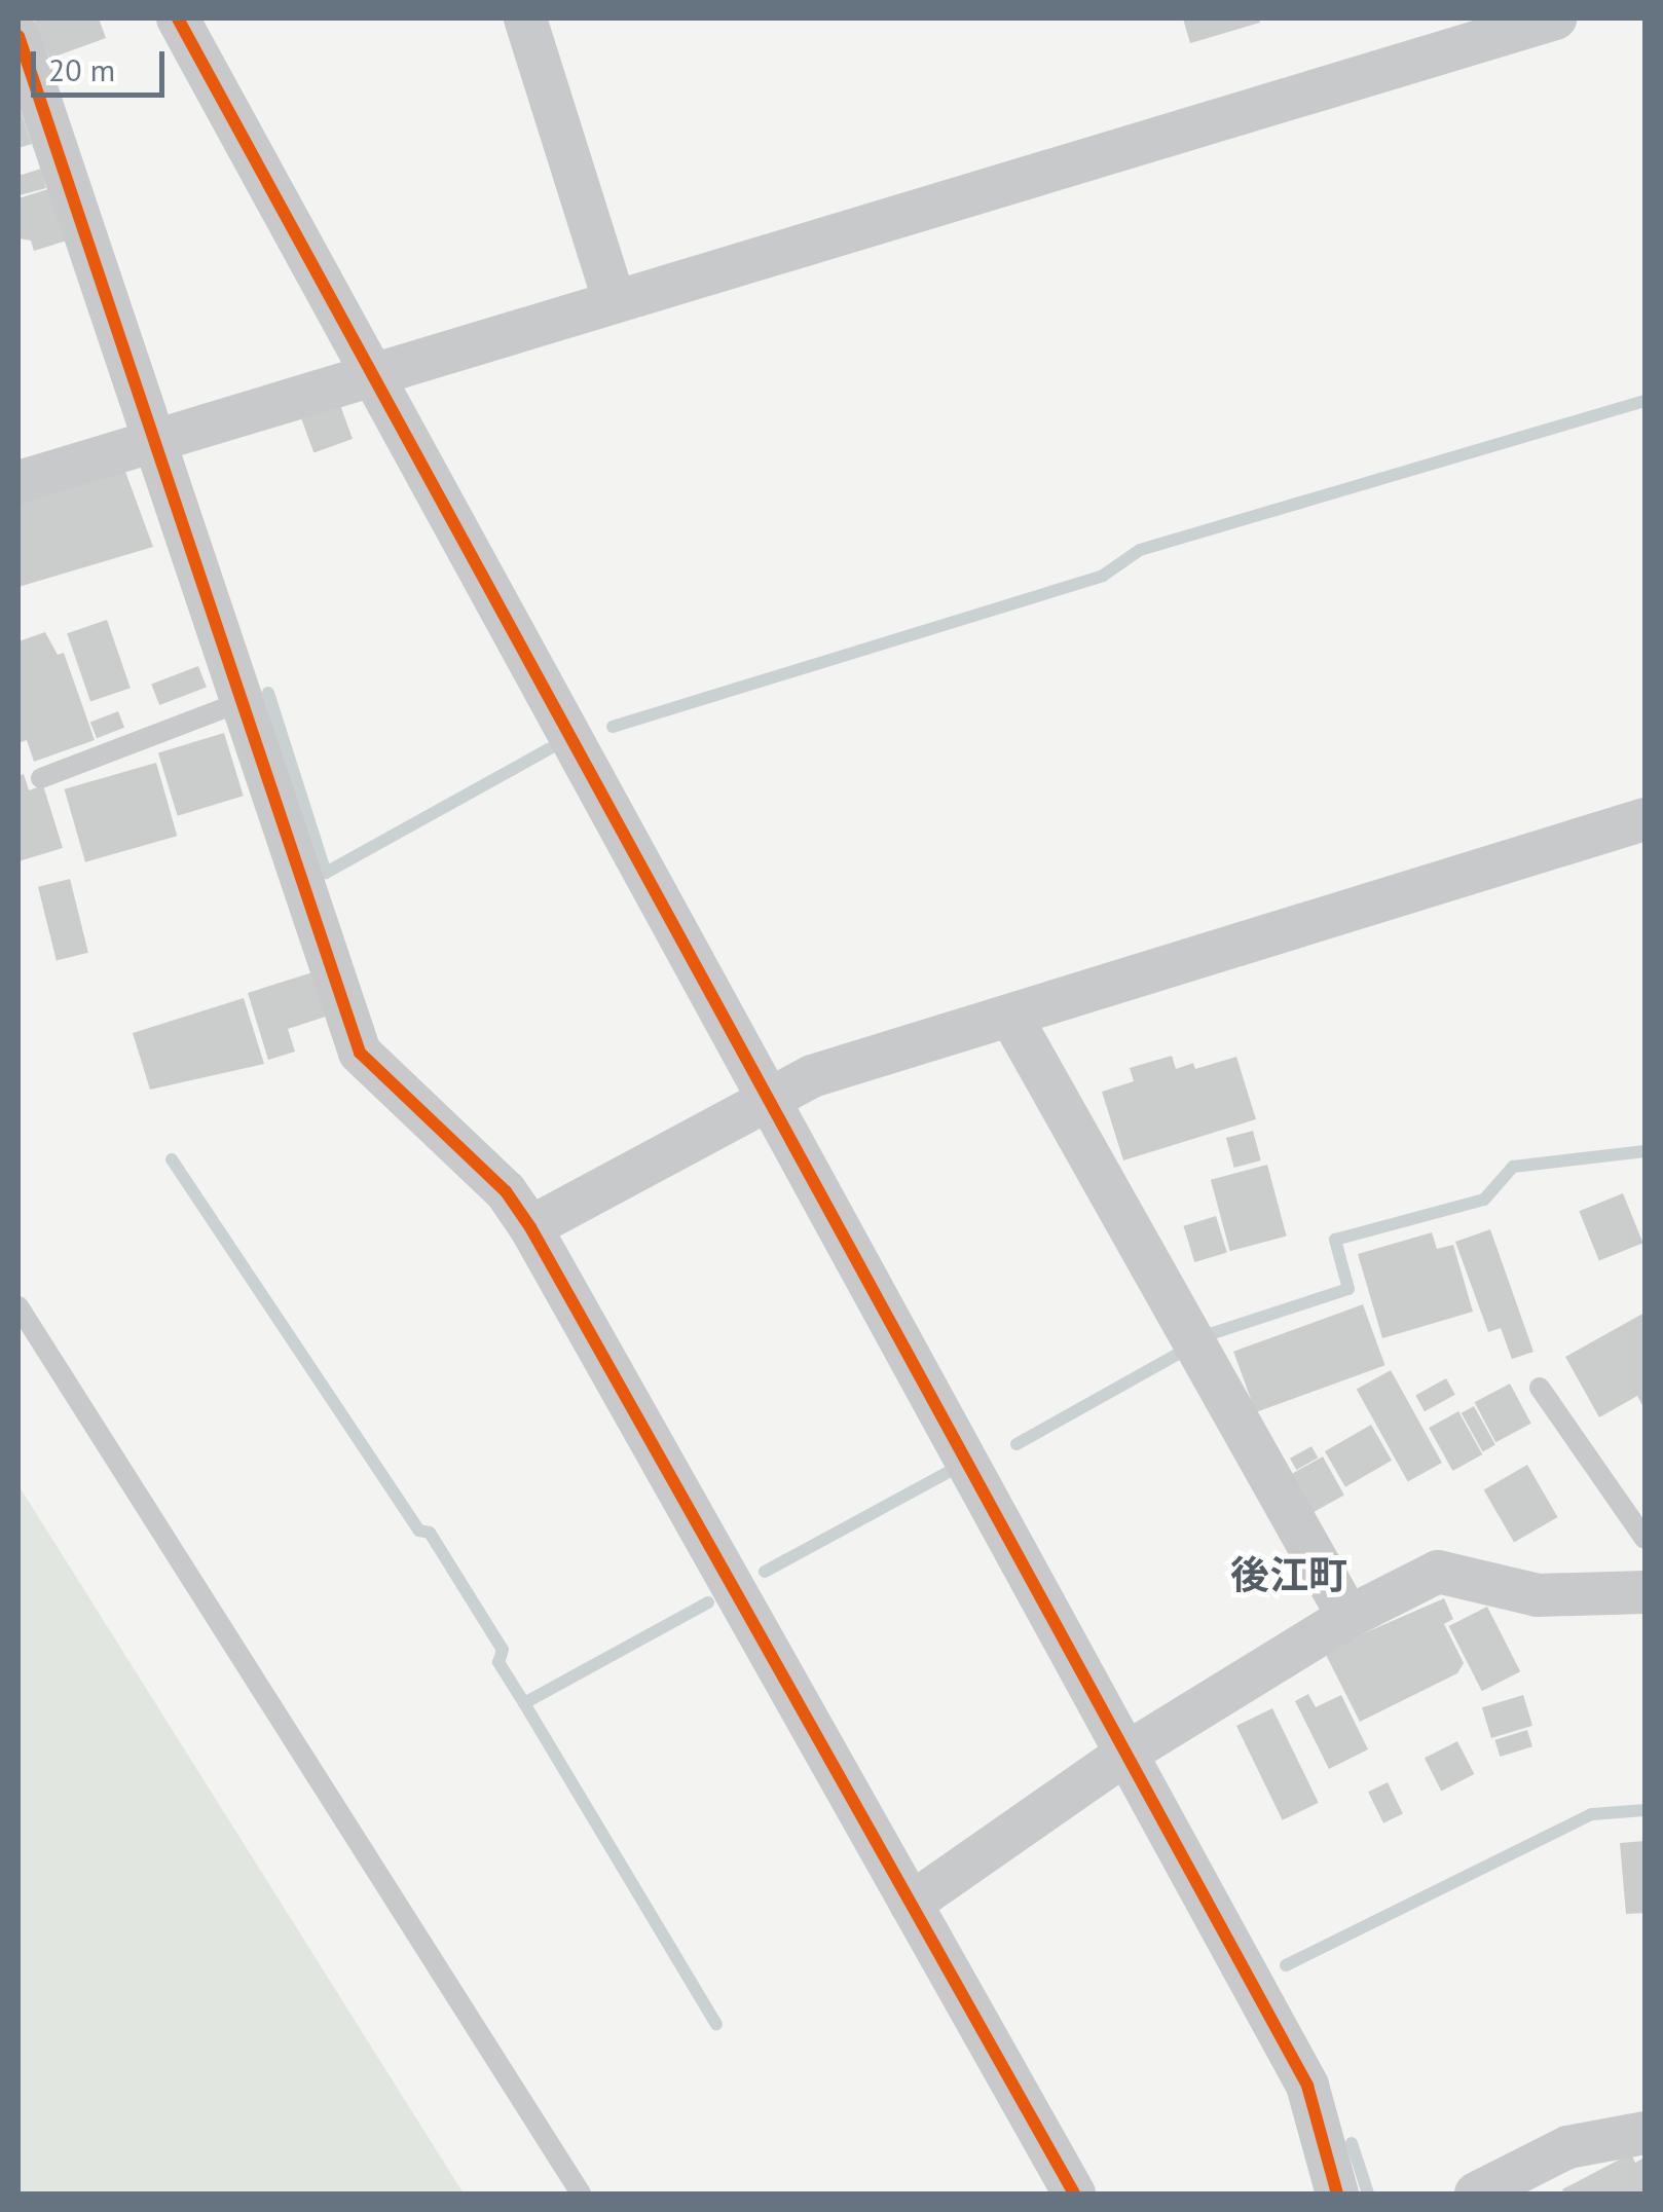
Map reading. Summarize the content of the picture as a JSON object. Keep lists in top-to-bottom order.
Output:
{
  "districts": ["後江町"],
  "scale_bar": "20 m"
}
